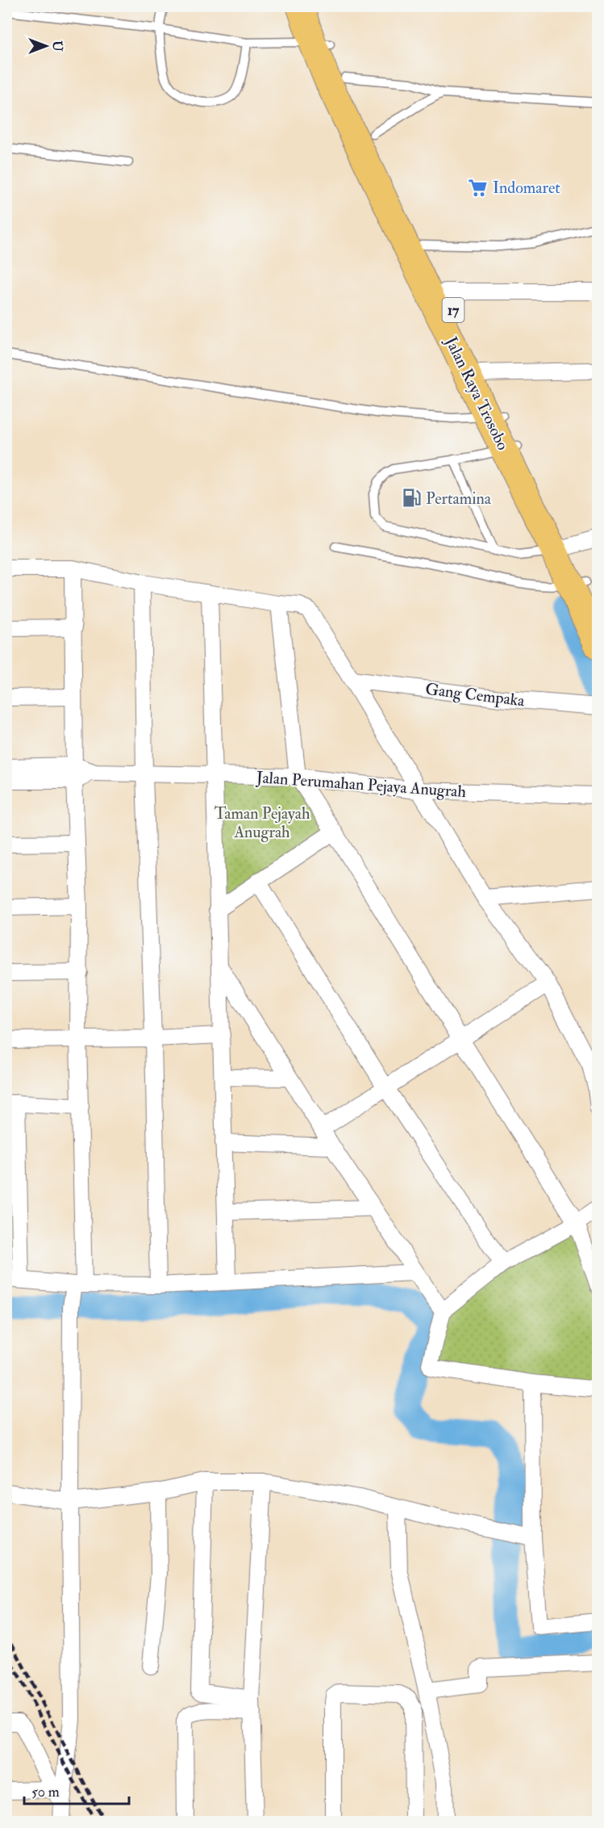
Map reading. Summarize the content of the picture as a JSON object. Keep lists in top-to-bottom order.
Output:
{
  "streets": {
    "highway": ["17", "Jalan Raya Trosobo"],
    "street": ["Gang Cempaka", "Jalan Perumahan Pejaya Anugrah"]
  },
  "parks": ["Taman Pejayah Anugrah"],
  "places": {
    "supermarket": ["Indomaret"],
    "fuel station": ["Pertamina"]
  },
  "scale_bar": "50 m",
  "north": "right"
}
